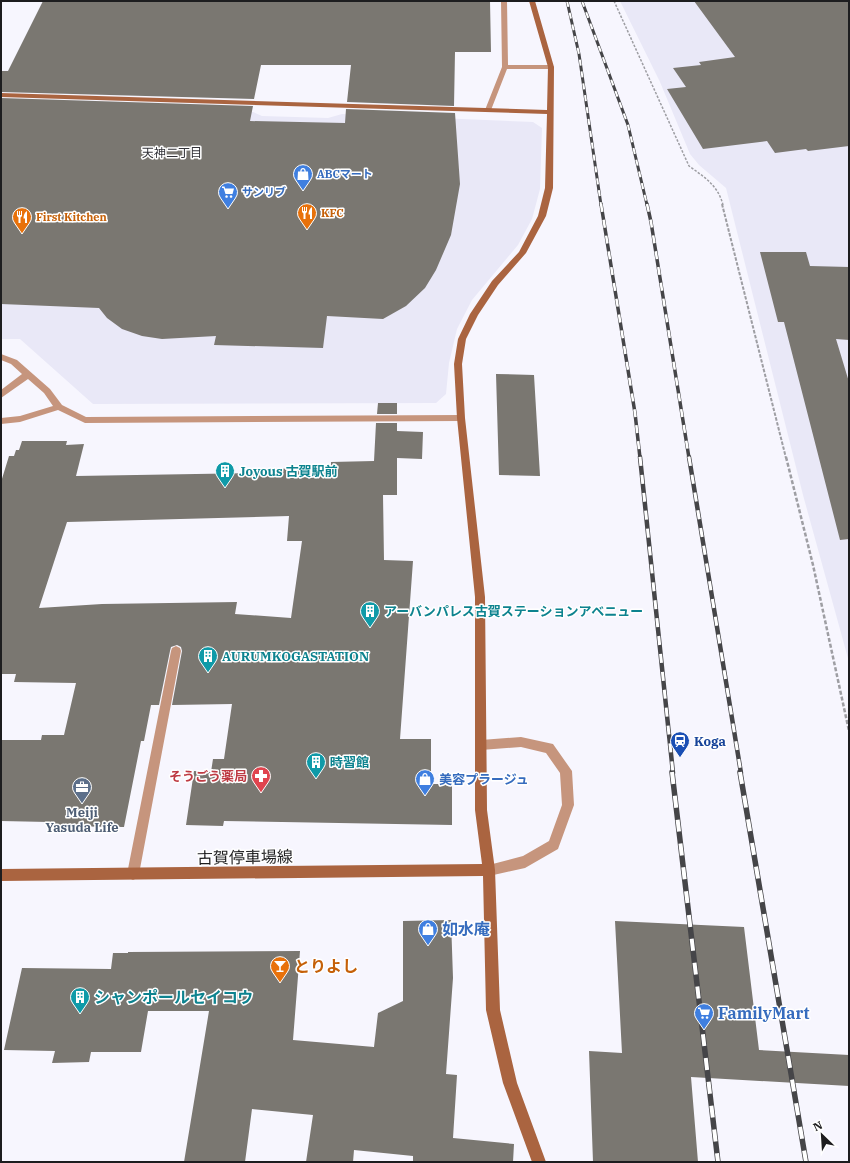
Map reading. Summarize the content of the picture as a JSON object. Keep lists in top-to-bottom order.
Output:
{
  "streets": {
    "street": ["古賀停車場線"]
  },
  "districts": ["天神二丁目"],
  "places": {
    "shop": ["ABCマート", "美容プラージュ", "如水庵"],
    "supermarket": ["サンリブ", "FamilyMart"],
    "restaurant": ["KFC", "First Kitchen"],
    "building": [
      "Joyous 古賀駅前",
      "アーバンパレス古賀ステーションアベニュー",
      "AURUMKOGASTATION",
      "時習館",
      "シャンポールセイコウ"
    ],
    "station": ["Koga"],
    "pharmacy": ["そうごう薬局"],
    "office": ["Meiji Yasuda Life"],
    "bar": ["とりよし"]
  },
  "north": "top left"
}
